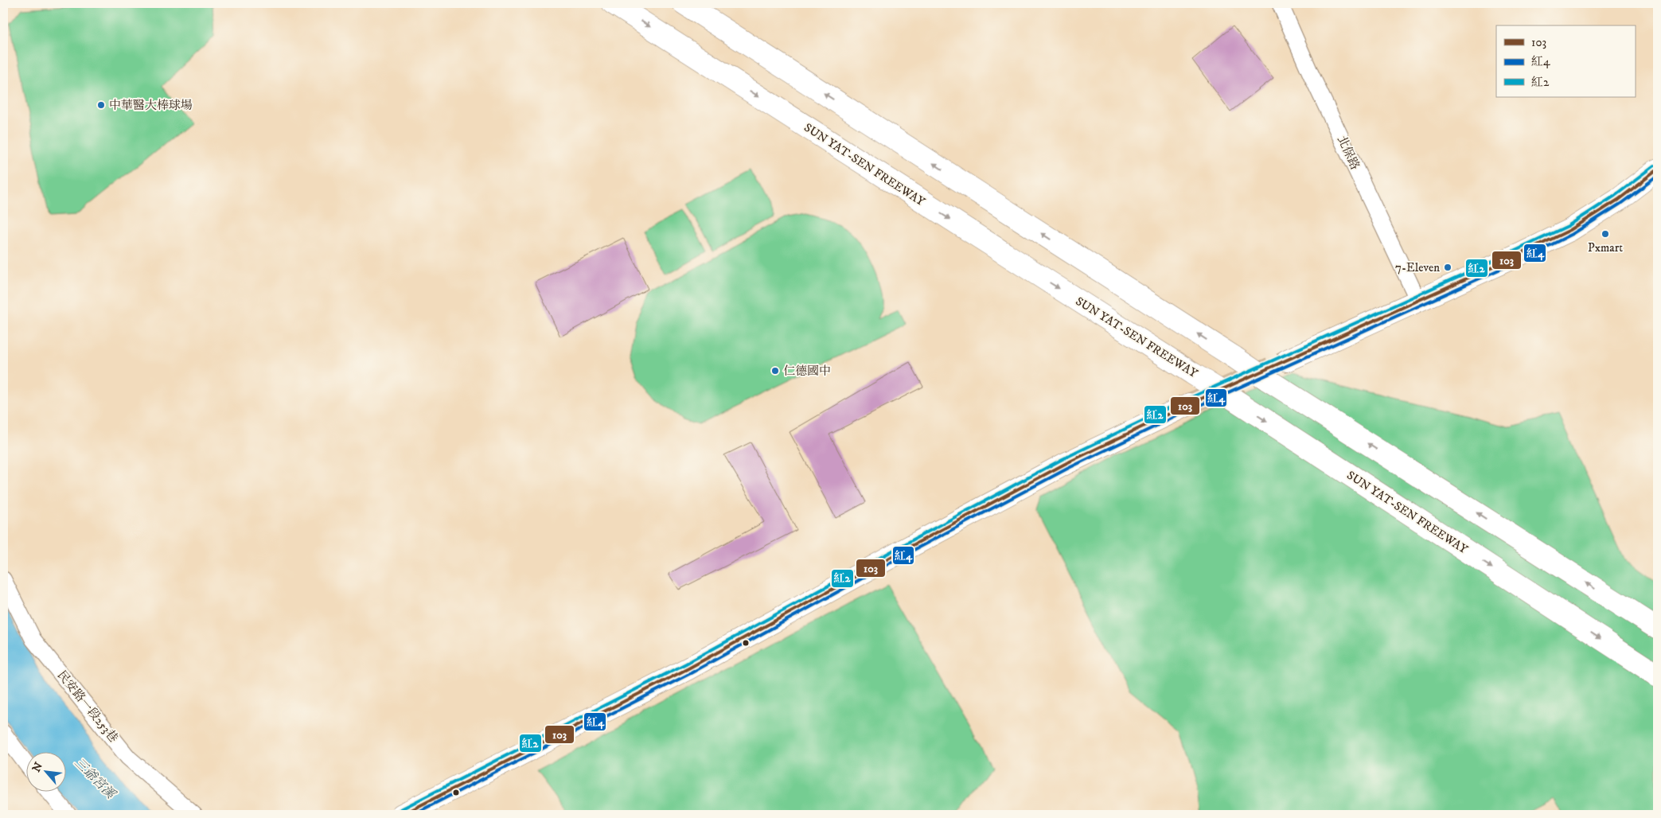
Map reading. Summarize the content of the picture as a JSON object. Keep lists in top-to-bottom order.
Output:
{
  "streets": {
    "main road": ["SUN YAT-SEN FREEWAY"],
    "street": ["北保路", "民安路一段253巷"]
  },
  "water": ["三爺宮溪"],
  "places": [
    "中華醫大棒球場",
    "Pxmart",
    "7-Eleven",
    "仁德國中"
  ],
  "lines": ["transit line 紅2", "transit line 103", "transit line 紅4"],
  "legend": ["103", "紅4", "紅2"],
  "north": "top left"
}
